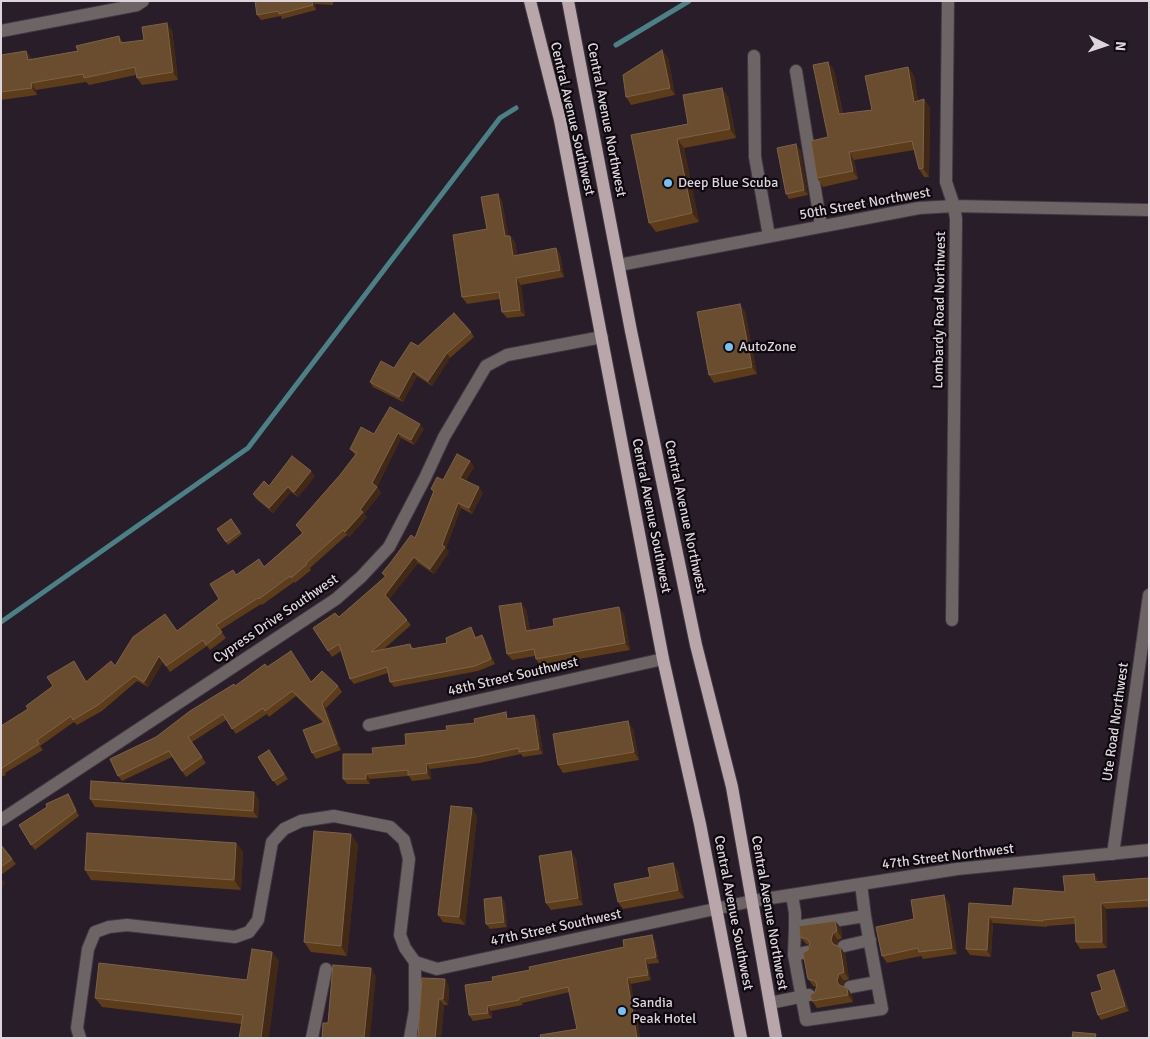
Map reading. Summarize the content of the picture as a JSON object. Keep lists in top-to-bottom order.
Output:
{
  "streets": {
    "main road": ["Central Avenue Southwest", "Central Avenue Northwest"],
    "street": [
      "50th Street Northwest",
      "Lombardy Road Northwest",
      "Cypress Drive Southwest",
      "48th Street Southwest",
      "Ute Road Northwest",
      "47th Street Northwest",
      "47th Street Southwest"
    ]
  },
  "crossings": [
    ["Central Avenue Southwest", "Cypress Drive Southwest"],
    ["Central Avenue Southwest", "48th Street Southwest"],
    ["Central Avenue Southwest", "47th Street Southwest"],
    ["Central Avenue Northwest", "50th Street Northwest"],
    ["Central Avenue Northwest", "47th Street Northwest"],
    ["Central Avenue Northwest", "47th Street Southwest"],
    ["50th Street Northwest", "Lombardy Road Northwest"],
    ["Ute Road Northwest", "47th Street Northwest"],
    ["47th Street Northwest", "47th Street Southwest"]
  ],
  "places": ["Deep Blue Scuba", "AutoZone", "Sandia Peak Hotel"],
  "north": "right"
}
